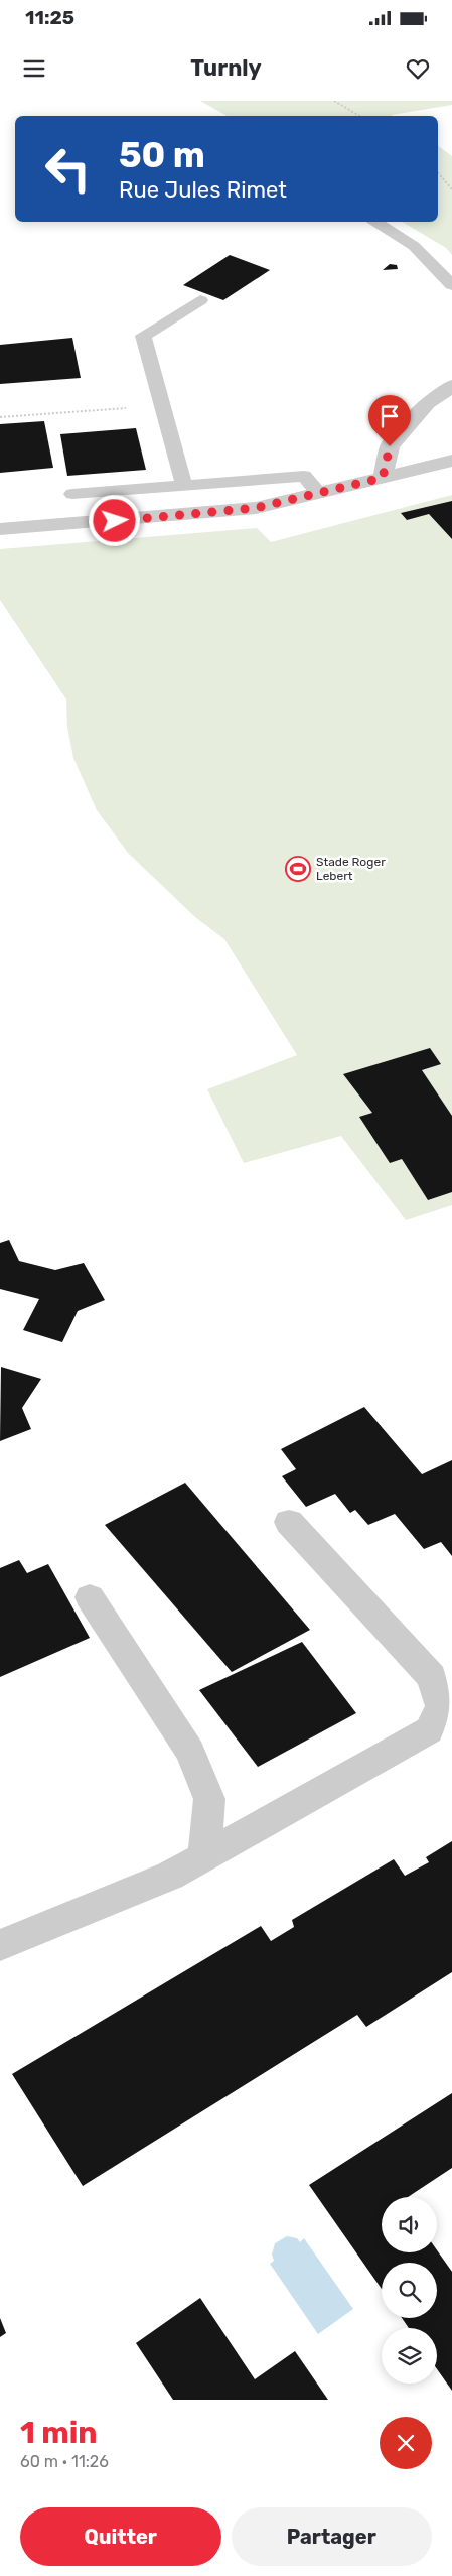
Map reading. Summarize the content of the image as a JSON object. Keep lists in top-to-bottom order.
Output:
{
  "places": {
    "sports": ["Stade Roger Lebert"]
  },
  "page": {
    "status": "11:25",
    "header": "Turnly",
    "turn": ["50 m", "Rue Jules Rimet"],
    "heading": ["1 min", "60 m · 11:26"],
    "buttons": ["Quitter", "Partager"]
  }
}
